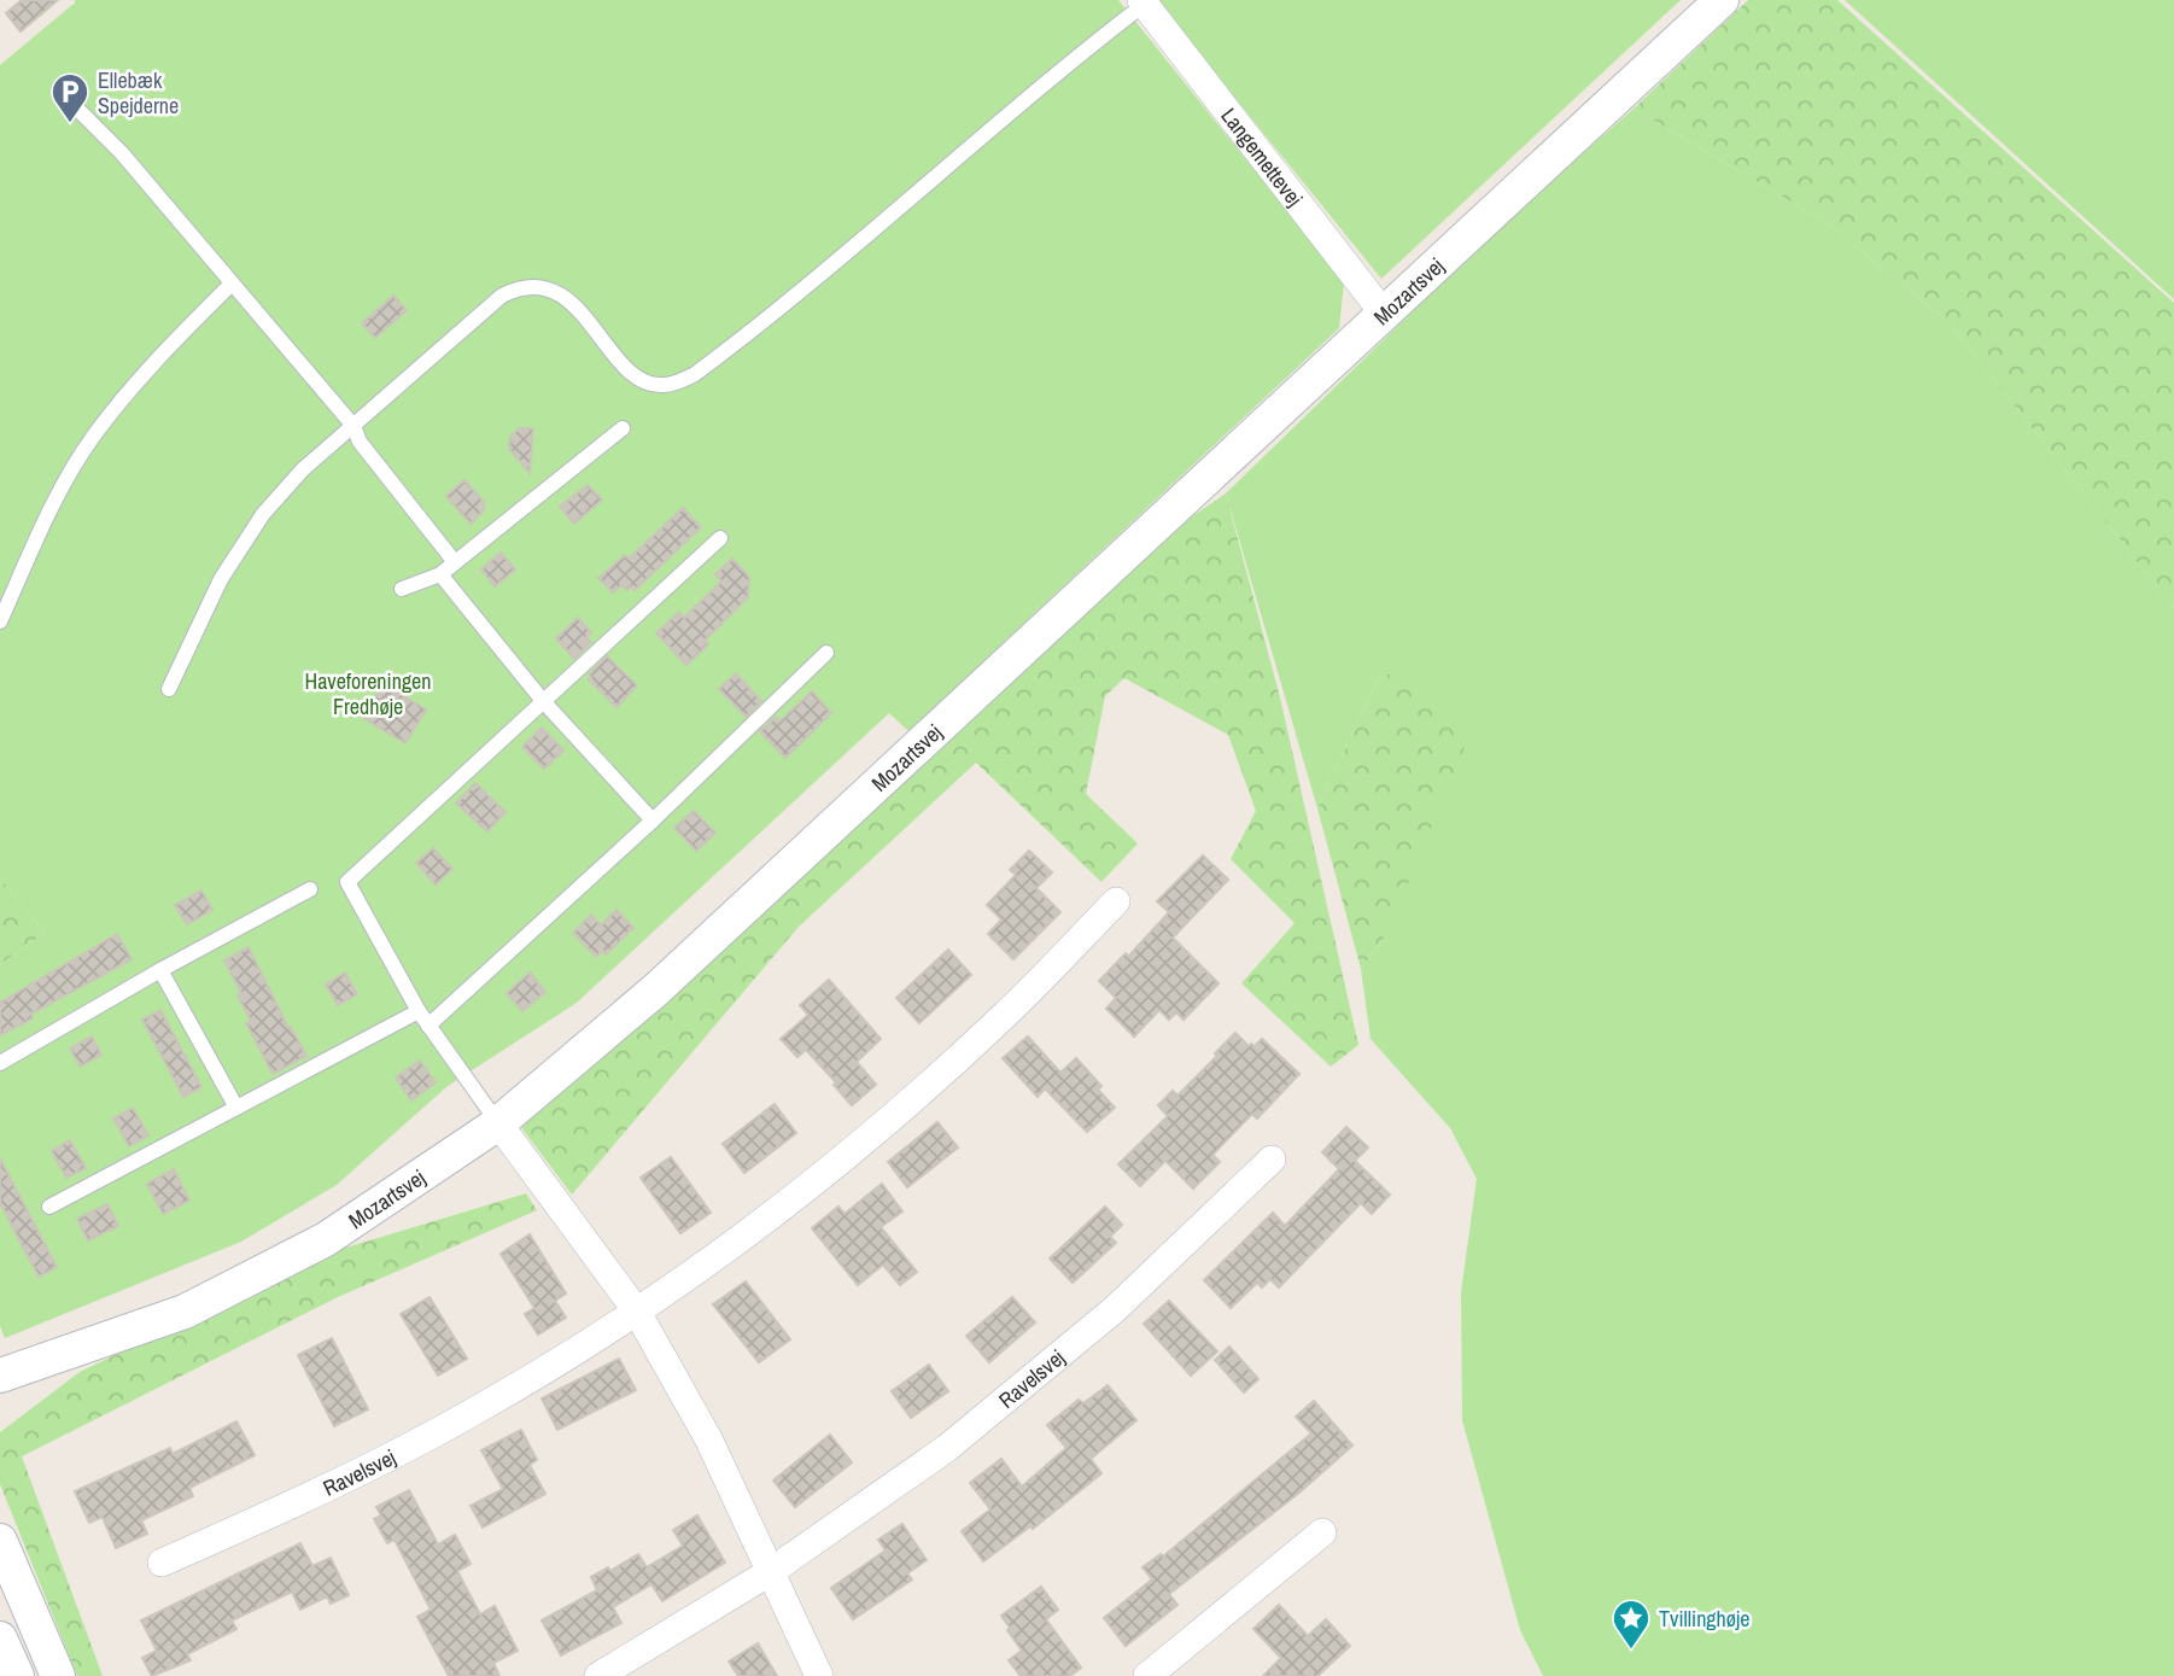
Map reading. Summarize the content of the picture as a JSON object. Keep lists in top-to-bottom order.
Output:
{
  "streets": {
    "street": ["Langemettevej", "Mozartsvej", "Ravelsvej"]
  },
  "crossings": [
    ["Langemettevej", "Mozartsvej"]
  ],
  "parks": ["Haveforeningen Fredhøje"],
  "places": {
    "parking": ["Ellebæk Spejderne"],
    "place": ["Tvillinghøje"]
  }
}
